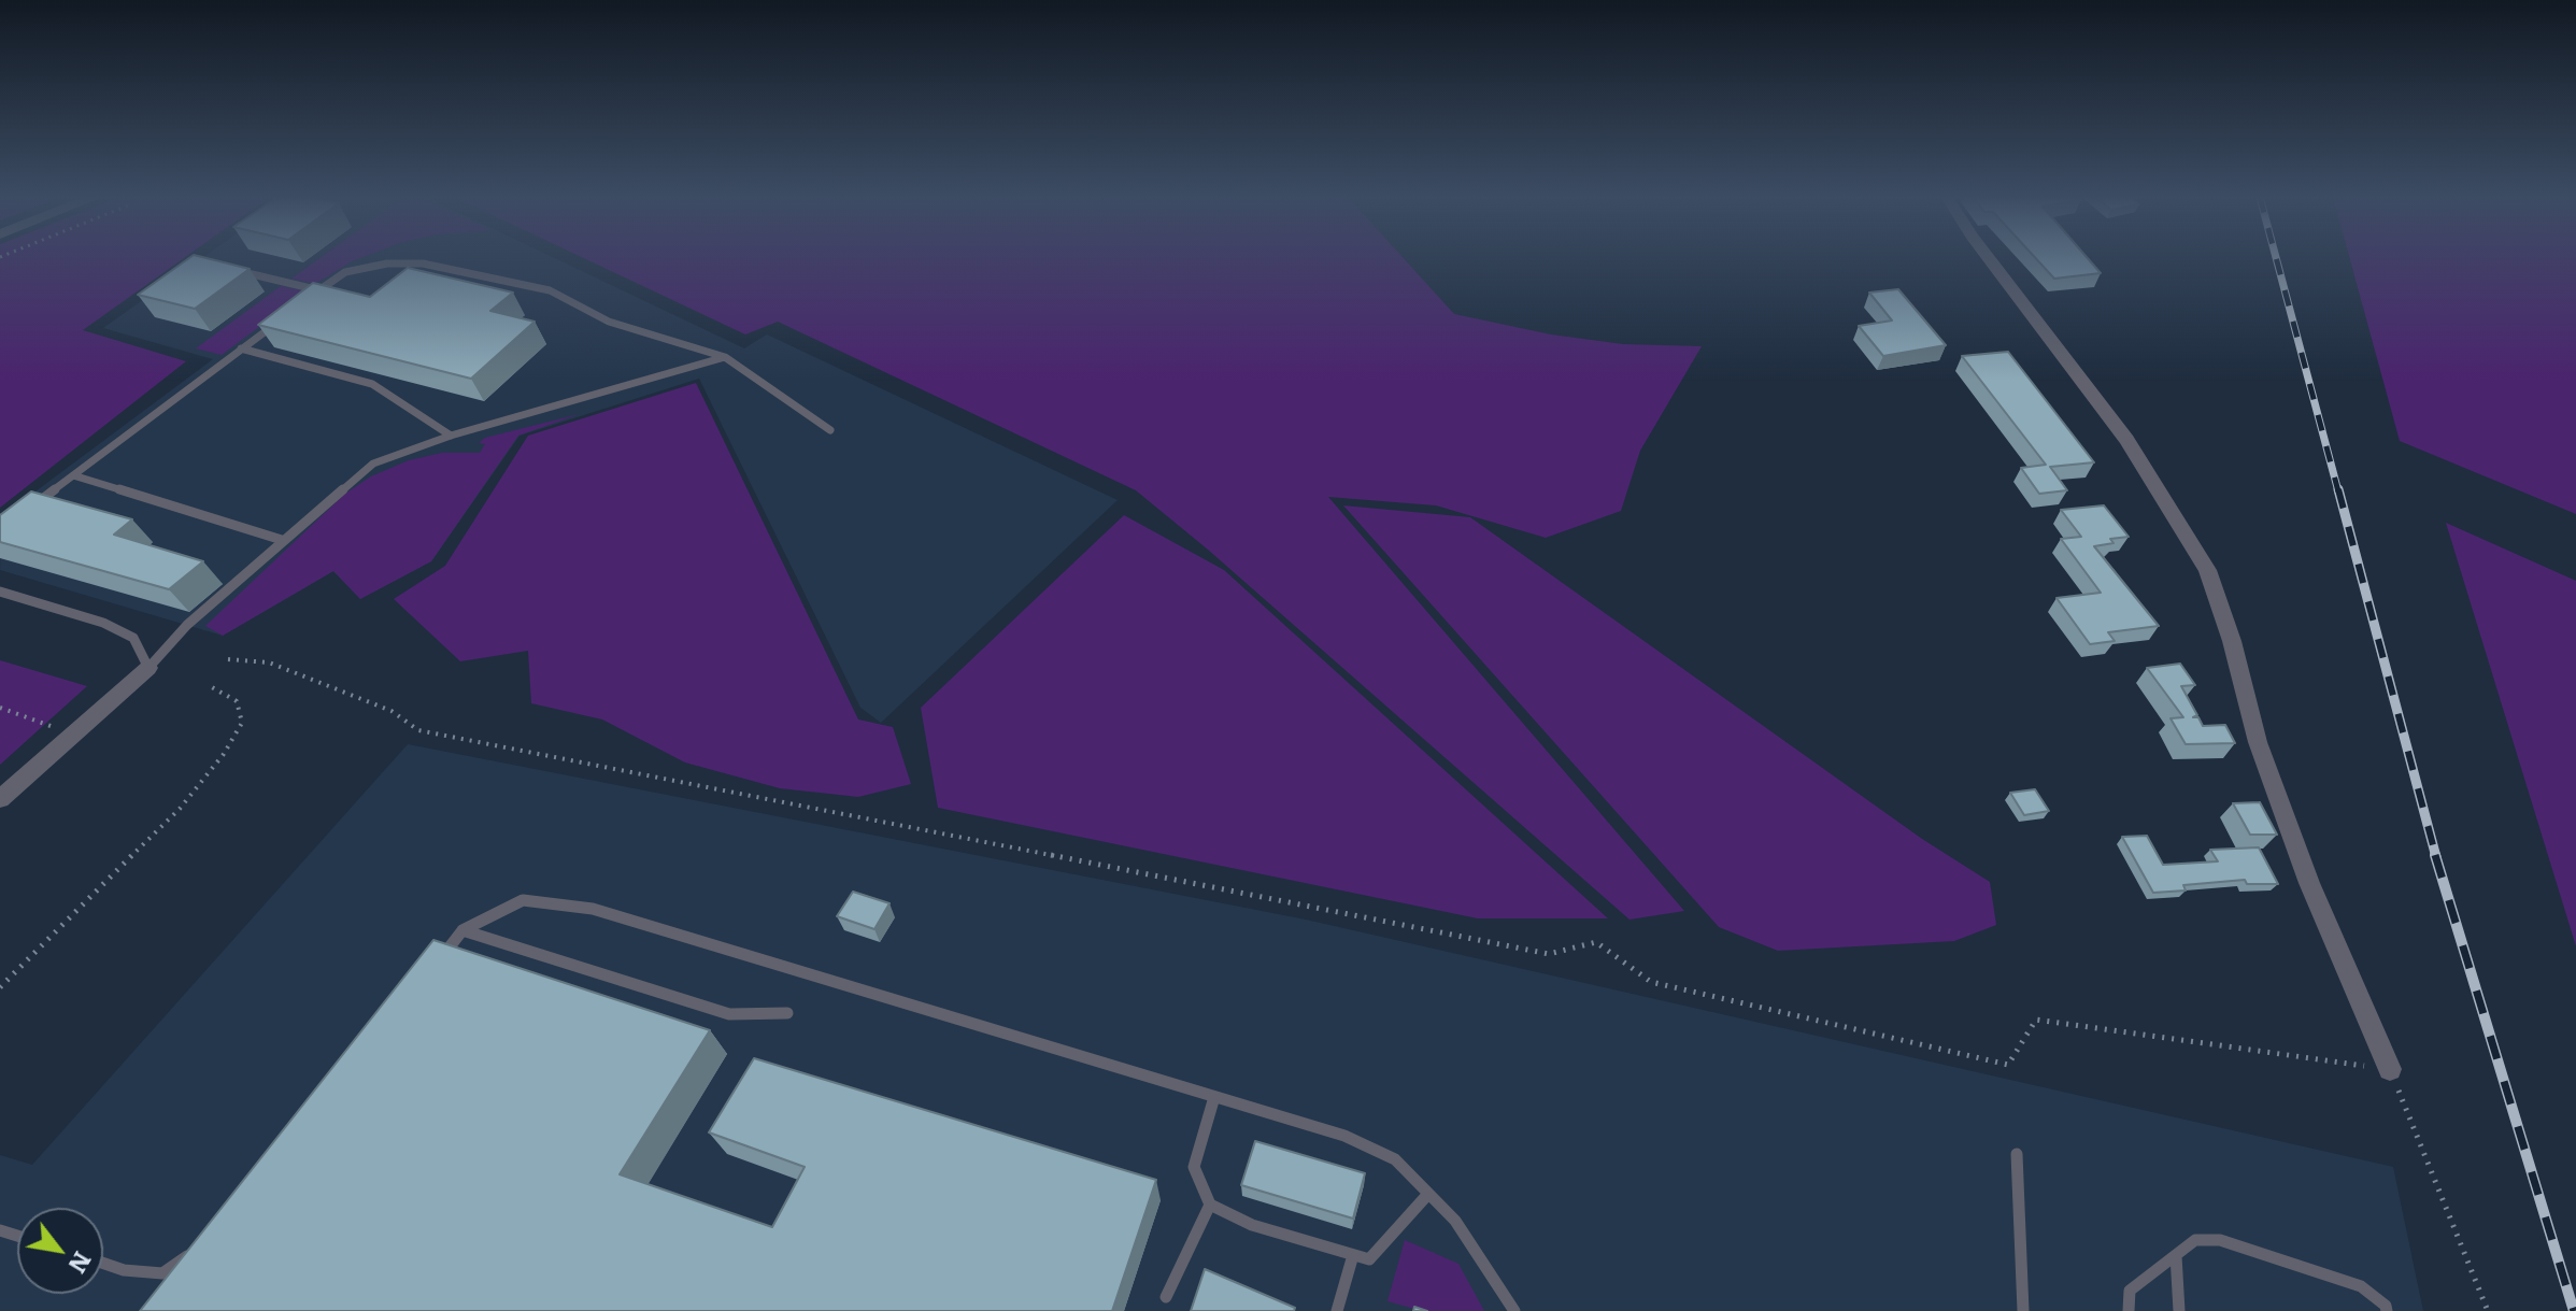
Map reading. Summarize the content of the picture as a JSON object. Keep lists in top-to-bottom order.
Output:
{
  "north": "bottom right"
}
